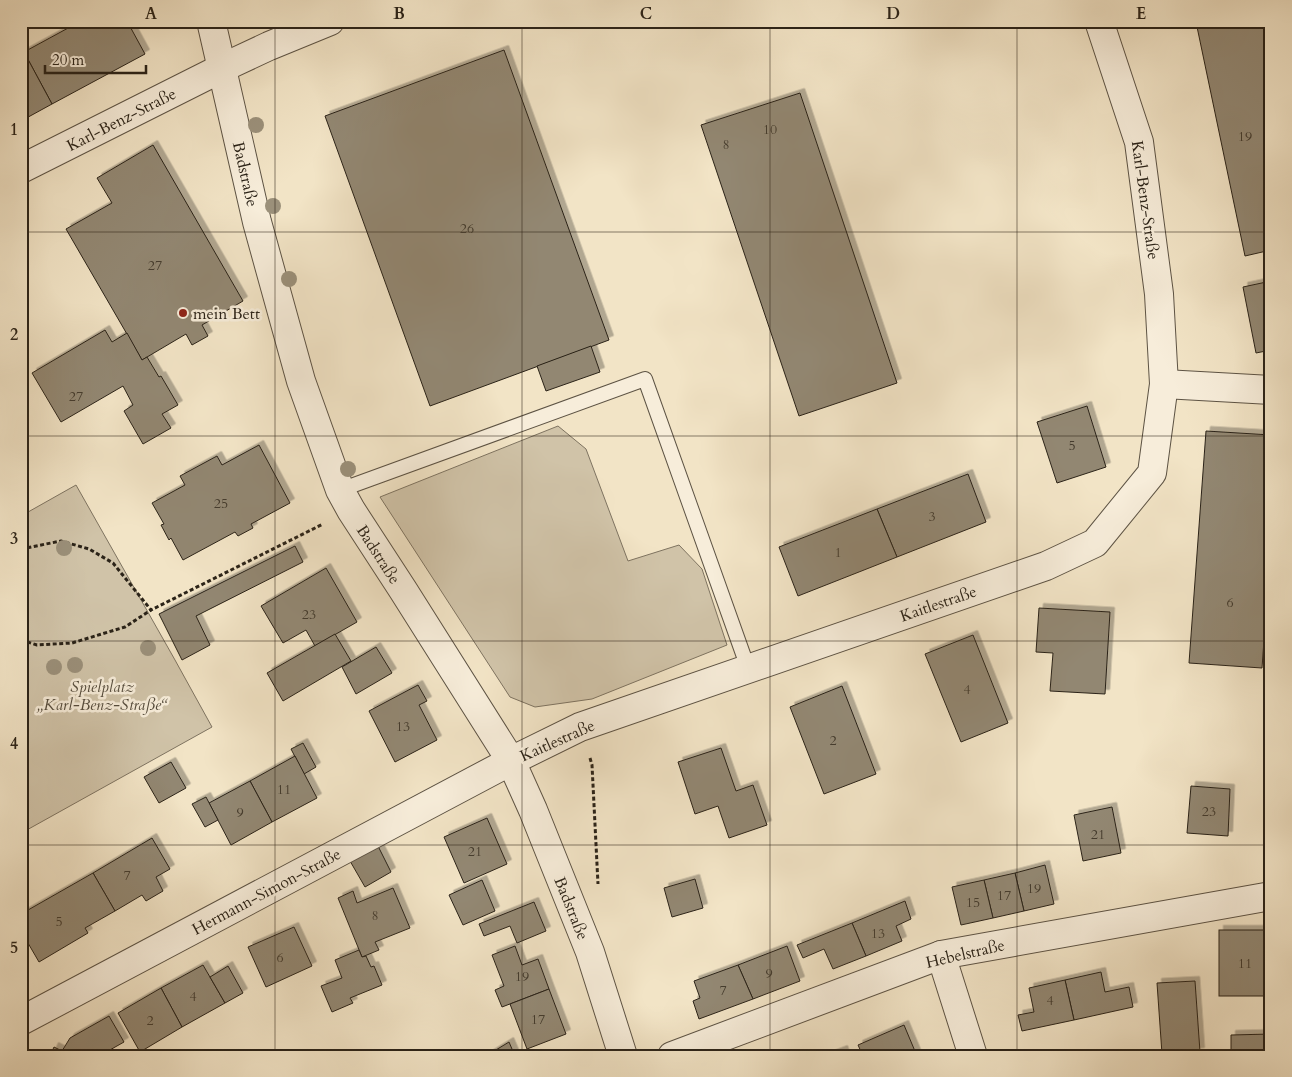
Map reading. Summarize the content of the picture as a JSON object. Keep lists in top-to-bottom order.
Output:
{
  "streets": {
    "street": [
      "Karl-Benz-Straße",
      "Badstraße",
      "Kaitlestraße",
      "Hermann-Simon-Straße",
      "Hebelstraße"
    ]
  },
  "crossings": [
    ["Karl-Benz-Straße", "Badstraße"],
    ["Karl-Benz-Straße", "Kaitlestraße"],
    ["Badstraße", "Kaitlestraße"],
    ["Badstraße", "Hermann-Simon-Straße"],
    ["Kaitlestraße", "Hermann-Simon-Straße"]
  ],
  "parks": ["Spielplatz „Karl-Benz-Straße“"],
  "places": ["mein Bett"],
  "house_numbers": [
    "10",
    "19",
    "8",
    "26",
    "27",
    "27",
    "5",
    "25",
    "3",
    "1",
    "6",
    "23",
    "4",
    "13",
    "2",
    "11",
    "23",
    "9",
    "21",
    "21",
    "7",
    "19",
    "17",
    "15",
    "8",
    "5",
    "13",
    "6",
    "11",
    "9",
    "19",
    "7",
    "4",
    "4",
    "17",
    "2"
  ],
  "scale_bar": "20 m",
  "grid": {
    "columns": [
      "A",
      "B",
      "C",
      "D",
      "E"
    ],
    "rows": [
      "1",
      "2",
      "3",
      "4",
      "5"
    ]
  }
}
